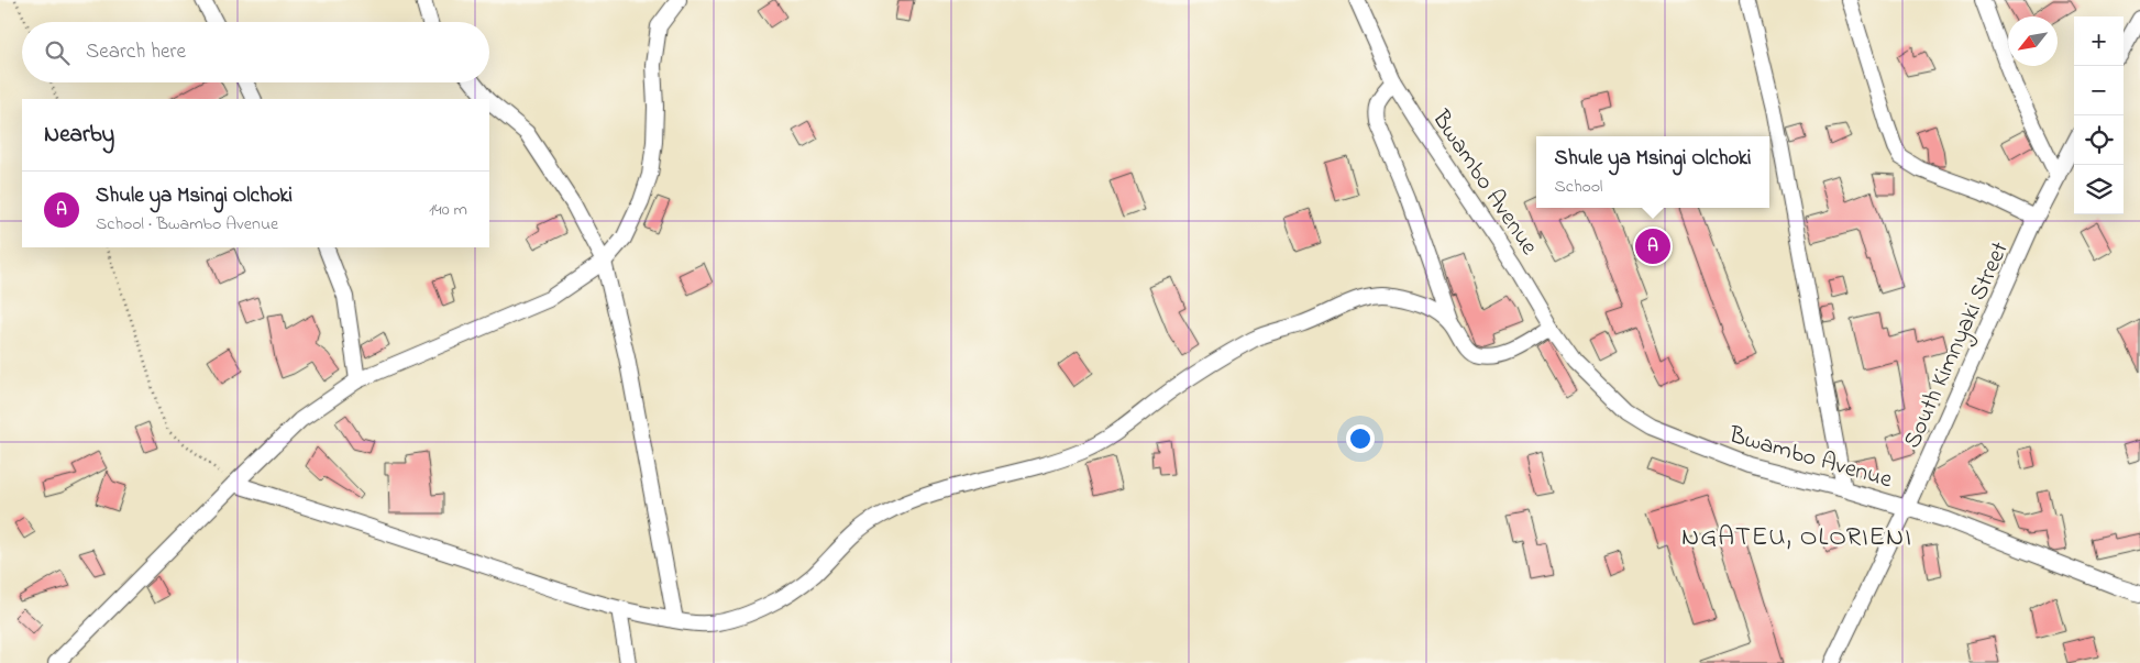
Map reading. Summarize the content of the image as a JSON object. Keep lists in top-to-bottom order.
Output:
{
  "streets": {
    "street": ["Bwambo Avenue", "South Kimnyaki Street"]
  },
  "crossings": [
    ["Bwambo Avenue", "South Kimnyaki Street"]
  ],
  "districts": ["NGATEU, OLORIENI"],
  "north": "bottom left",
  "page": {
    "map_buttons": ["+", "−"],
    "search": "Search here",
    "heading": "Nearby",
    "popup": ["Shule ya Msingi Olchoki", "School"],
    "list": [
      {
        "mark": "A",
        "name": "Shule ya Msingi Olchoki",
        "note": "School · Bwambo Avenue",
        "value": "140 m"
      }
    ],
    "pins": "A"
  }
}
